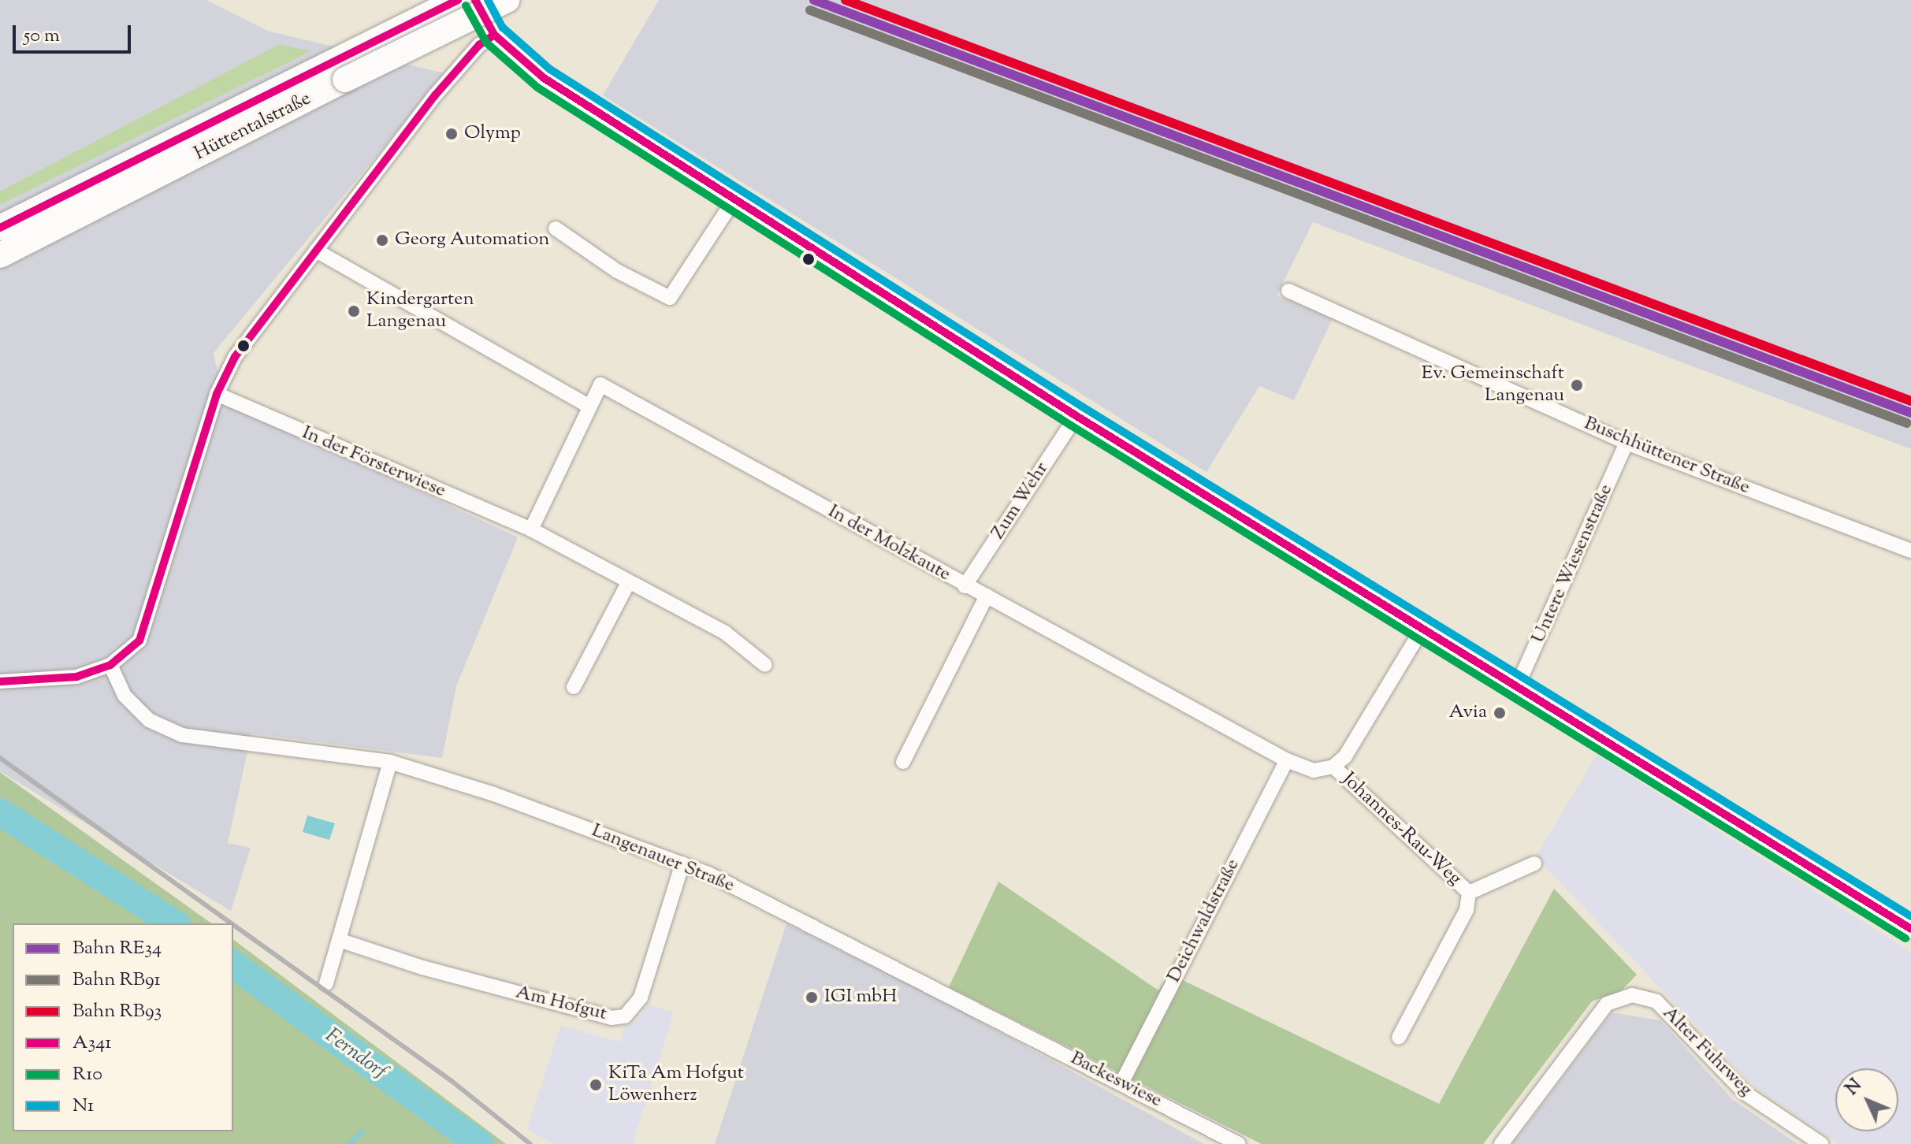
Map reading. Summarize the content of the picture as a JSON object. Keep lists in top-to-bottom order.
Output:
{
  "streets": {
    "highway": ["Hüttentalstraße"],
    "street": [
      "Buschhüttener Straße",
      "In der Försterwiese",
      "Zum Wehr",
      "In der Molzkaute",
      "Untere Wiesenstraße",
      "Johannes-Rau-Weg",
      "Langenauer Straße",
      "Deichwaldstraße",
      "Am Hofgut",
      "Alter Fuhrweg",
      "Backeswiese"
    ]
  },
  "crossings": [
    ["Buschhüttener Straße", "Untere Wiesenstraße"],
    ["Zum Wehr", "In der Molzkaute"],
    ["In der Molzkaute", "Johannes-Rau-Weg"],
    ["In der Molzkaute", "Deichwaldstraße"],
    ["Langenauer Straße", "Am Hofgut"],
    ["Langenauer Straße", "Backeswiese"],
    ["Deichwaldstraße", "Backeswiese"]
  ],
  "water": ["Ferndorf"],
  "places": [
    "Olymp",
    "Georg Automation",
    "Kindergarten Langenau",
    "Ev. Gemeinschaft Langenau",
    "Avia",
    "IGI mbH",
    "KiTa Am Hofgut Löwenherz"
  ],
  "lines": [
    "rail line RE34",
    "rail line RB93",
    "transit line A341",
    "transit line N1",
    "transit line R10",
    "rail line RB91"
  ],
  "legend": [
    "Bahn RE34",
    "Bahn RB91",
    "Bahn RB93",
    "A341",
    "R10",
    "N1"
  ],
  "scale_bar": "50 m",
  "north": "top left"
}
